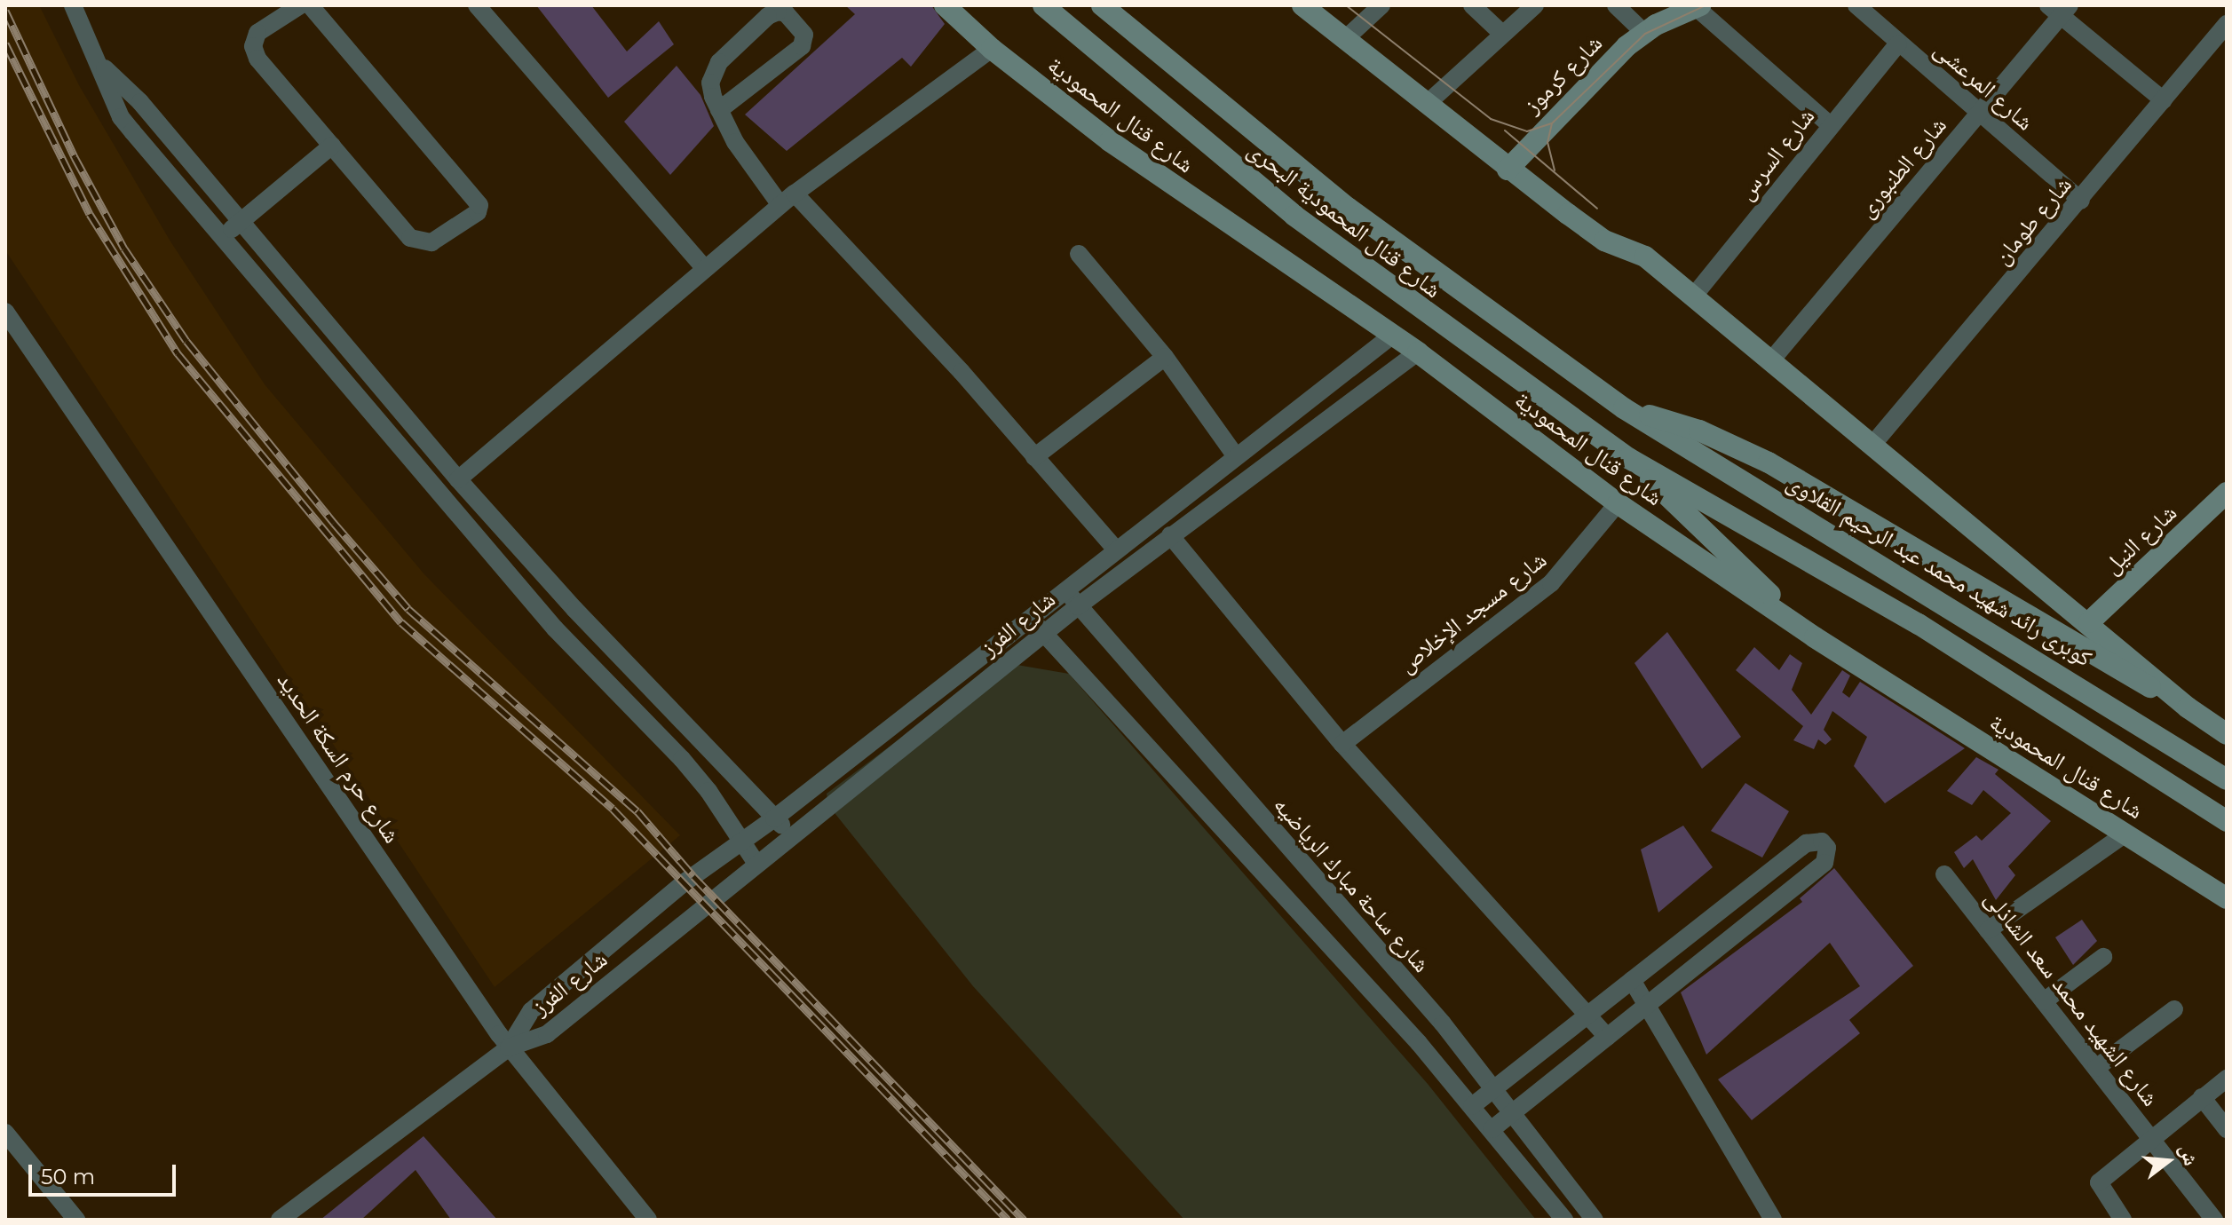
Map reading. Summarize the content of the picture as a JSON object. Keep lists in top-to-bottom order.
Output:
{
  "streets": {
    "main road": [
      "شارع كرموز",
      "شارع قنال المحمودية",
      "شارع قنال المحمودية البحرى",
      "شارع النيل",
      "كوبرى رائد شهيد محمد عبد الرحيم القلاوى"
    ],
    "street": [
      "شارع المرعشى",
      "شارع السرس",
      "شارع الطنبورى",
      "شارع طومان",
      "شارع مسجد الإخلاص",
      "شارع الفرز",
      "شارع حرم السكة الحديد",
      "شارع ساحة مبارك الرياضيه",
      "شارع الشهيد محمد سعد الشاذلى"
    ]
  },
  "crossings": [
    ["شارع المرعشى", "شارع السرس"],
    ["شارع المرعشى", "شارع الطنبورى"],
    ["شارع المرعشى", "شارع طومان"],
    ["شارع قنال المحمودية", "شارع مسجد الإخلاص"],
    ["شارع قنال المحمودية", "شارع الفرز"],
    ["شارع قنال المحمودية البحرى", "كوبرى رائد شهيد محمد عبد الرحيم القلاوى"],
    ["شارع الفرز", "شارع حرم السكة الحديد"],
    ["شارع الفرز", "شارع ساحة مبارك الرياضيه"]
  ],
  "scale_bar": "50 m",
  "north": "right"
}
